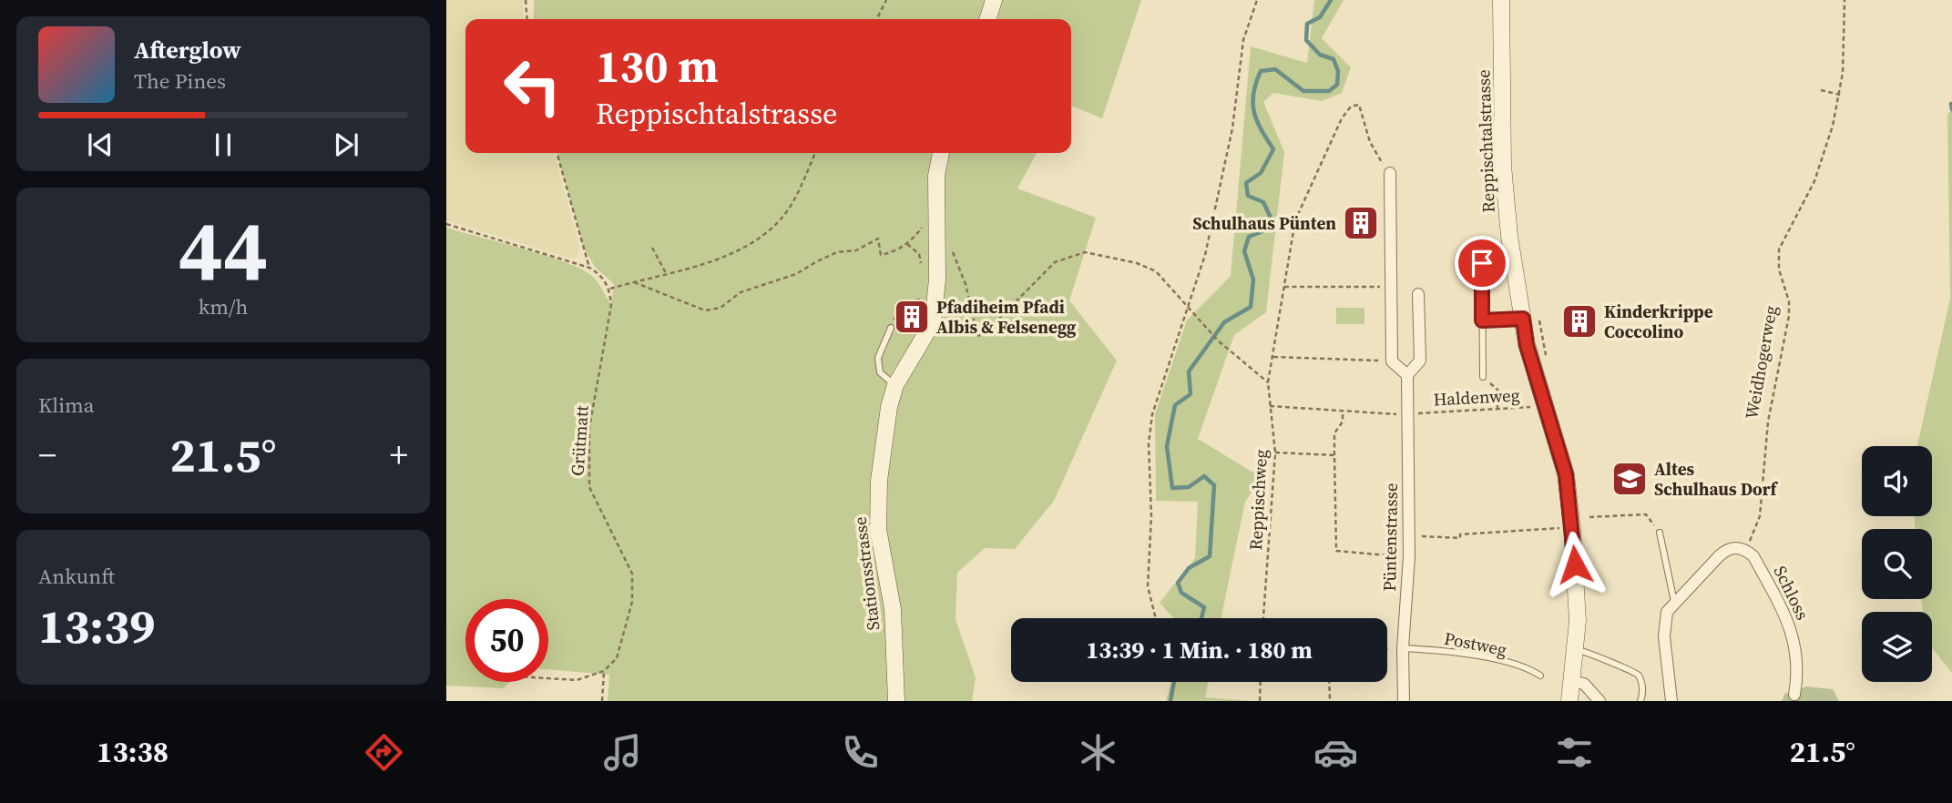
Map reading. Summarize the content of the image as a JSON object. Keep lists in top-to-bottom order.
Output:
{
  "streets": {
    "main road": ["Reppischtalstrasse", "Stationsstrasse"],
    "street": ["Püntenstrasse", "Schloss"],
    "lane": ["Postweg"],
    "path": [
      "Weidhogerweg",
      "Haldenweg",
      "Grütmatt",
      "Reppischweg"
    ]
  },
  "crossings": [
    ["Reppischtalstrasse", "Haldenweg"],
    ["Weidhogerweg", "Schloss"],
    ["Haldenweg", "Reppischweg"],
    ["Haldenweg", "Püntenstrasse"],
    ["Püntenstrasse", "Postweg"]
  ],
  "places": {
    "building": ["Schulhaus Pünten", "Pfadiheim Pfadi Albis & Felsenegg", "Kinderkrippe Coccolino"],
    "school or university": ["Altes Schulhaus Dorf"]
  },
  "page": {
    "turn": ["130 m", "Reppischtalstrasse"],
    "song": ["Afterglow", "The Pines"],
    "tile": [
      ["44", "km/h"],
      "Klima",
      ["Ankunft", "13:39"]
    ],
    "heat": ["−", "21.5°", "+"],
    "limit": "50",
    "trip": "13:39 · 1 Min. · 180 m",
    "tabs": ["13:38", "21.5°"]
  }
}
